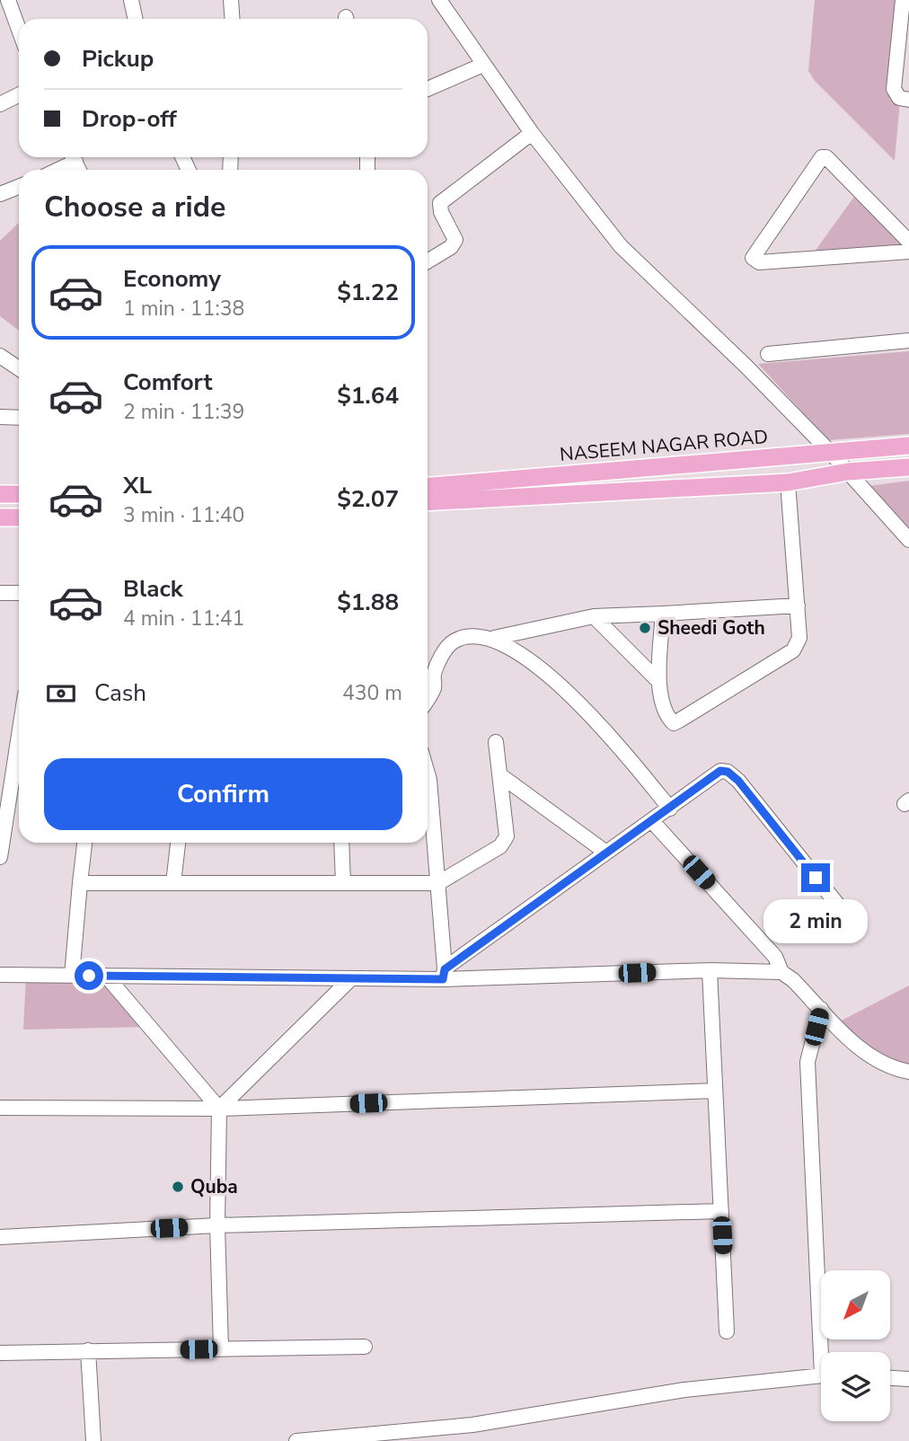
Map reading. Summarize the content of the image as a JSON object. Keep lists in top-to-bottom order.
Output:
{
  "streets": {
    "main road": ["NASEEM NAGAR ROAD"]
  },
  "places": ["Sheedi Goth", "Quba"],
  "north": "bottom left",
  "page": {
    "banner": ["Pickup", "Drop-off"],
    "heading": "Choose a ride",
    "list": [
      {
        "name": "Economy",
        "note": "1 min · 11:38",
        "value": "$1.22"
      },
      {
        "name": "Comfort",
        "note": "2 min · 11:39",
        "value": "$1.64"
      },
      {
        "name": "XL",
        "note": "3 min · 11:40",
        "value": "$2.07"
      },
      {
        "name": "Black",
        "note": "4 min · 11:41",
        "value": "$1.88"
      }
    ],
    "pay": ["Cash", "430 m"],
    "buttons": "Confirm",
    "bubble": "2 min"
  }
}
